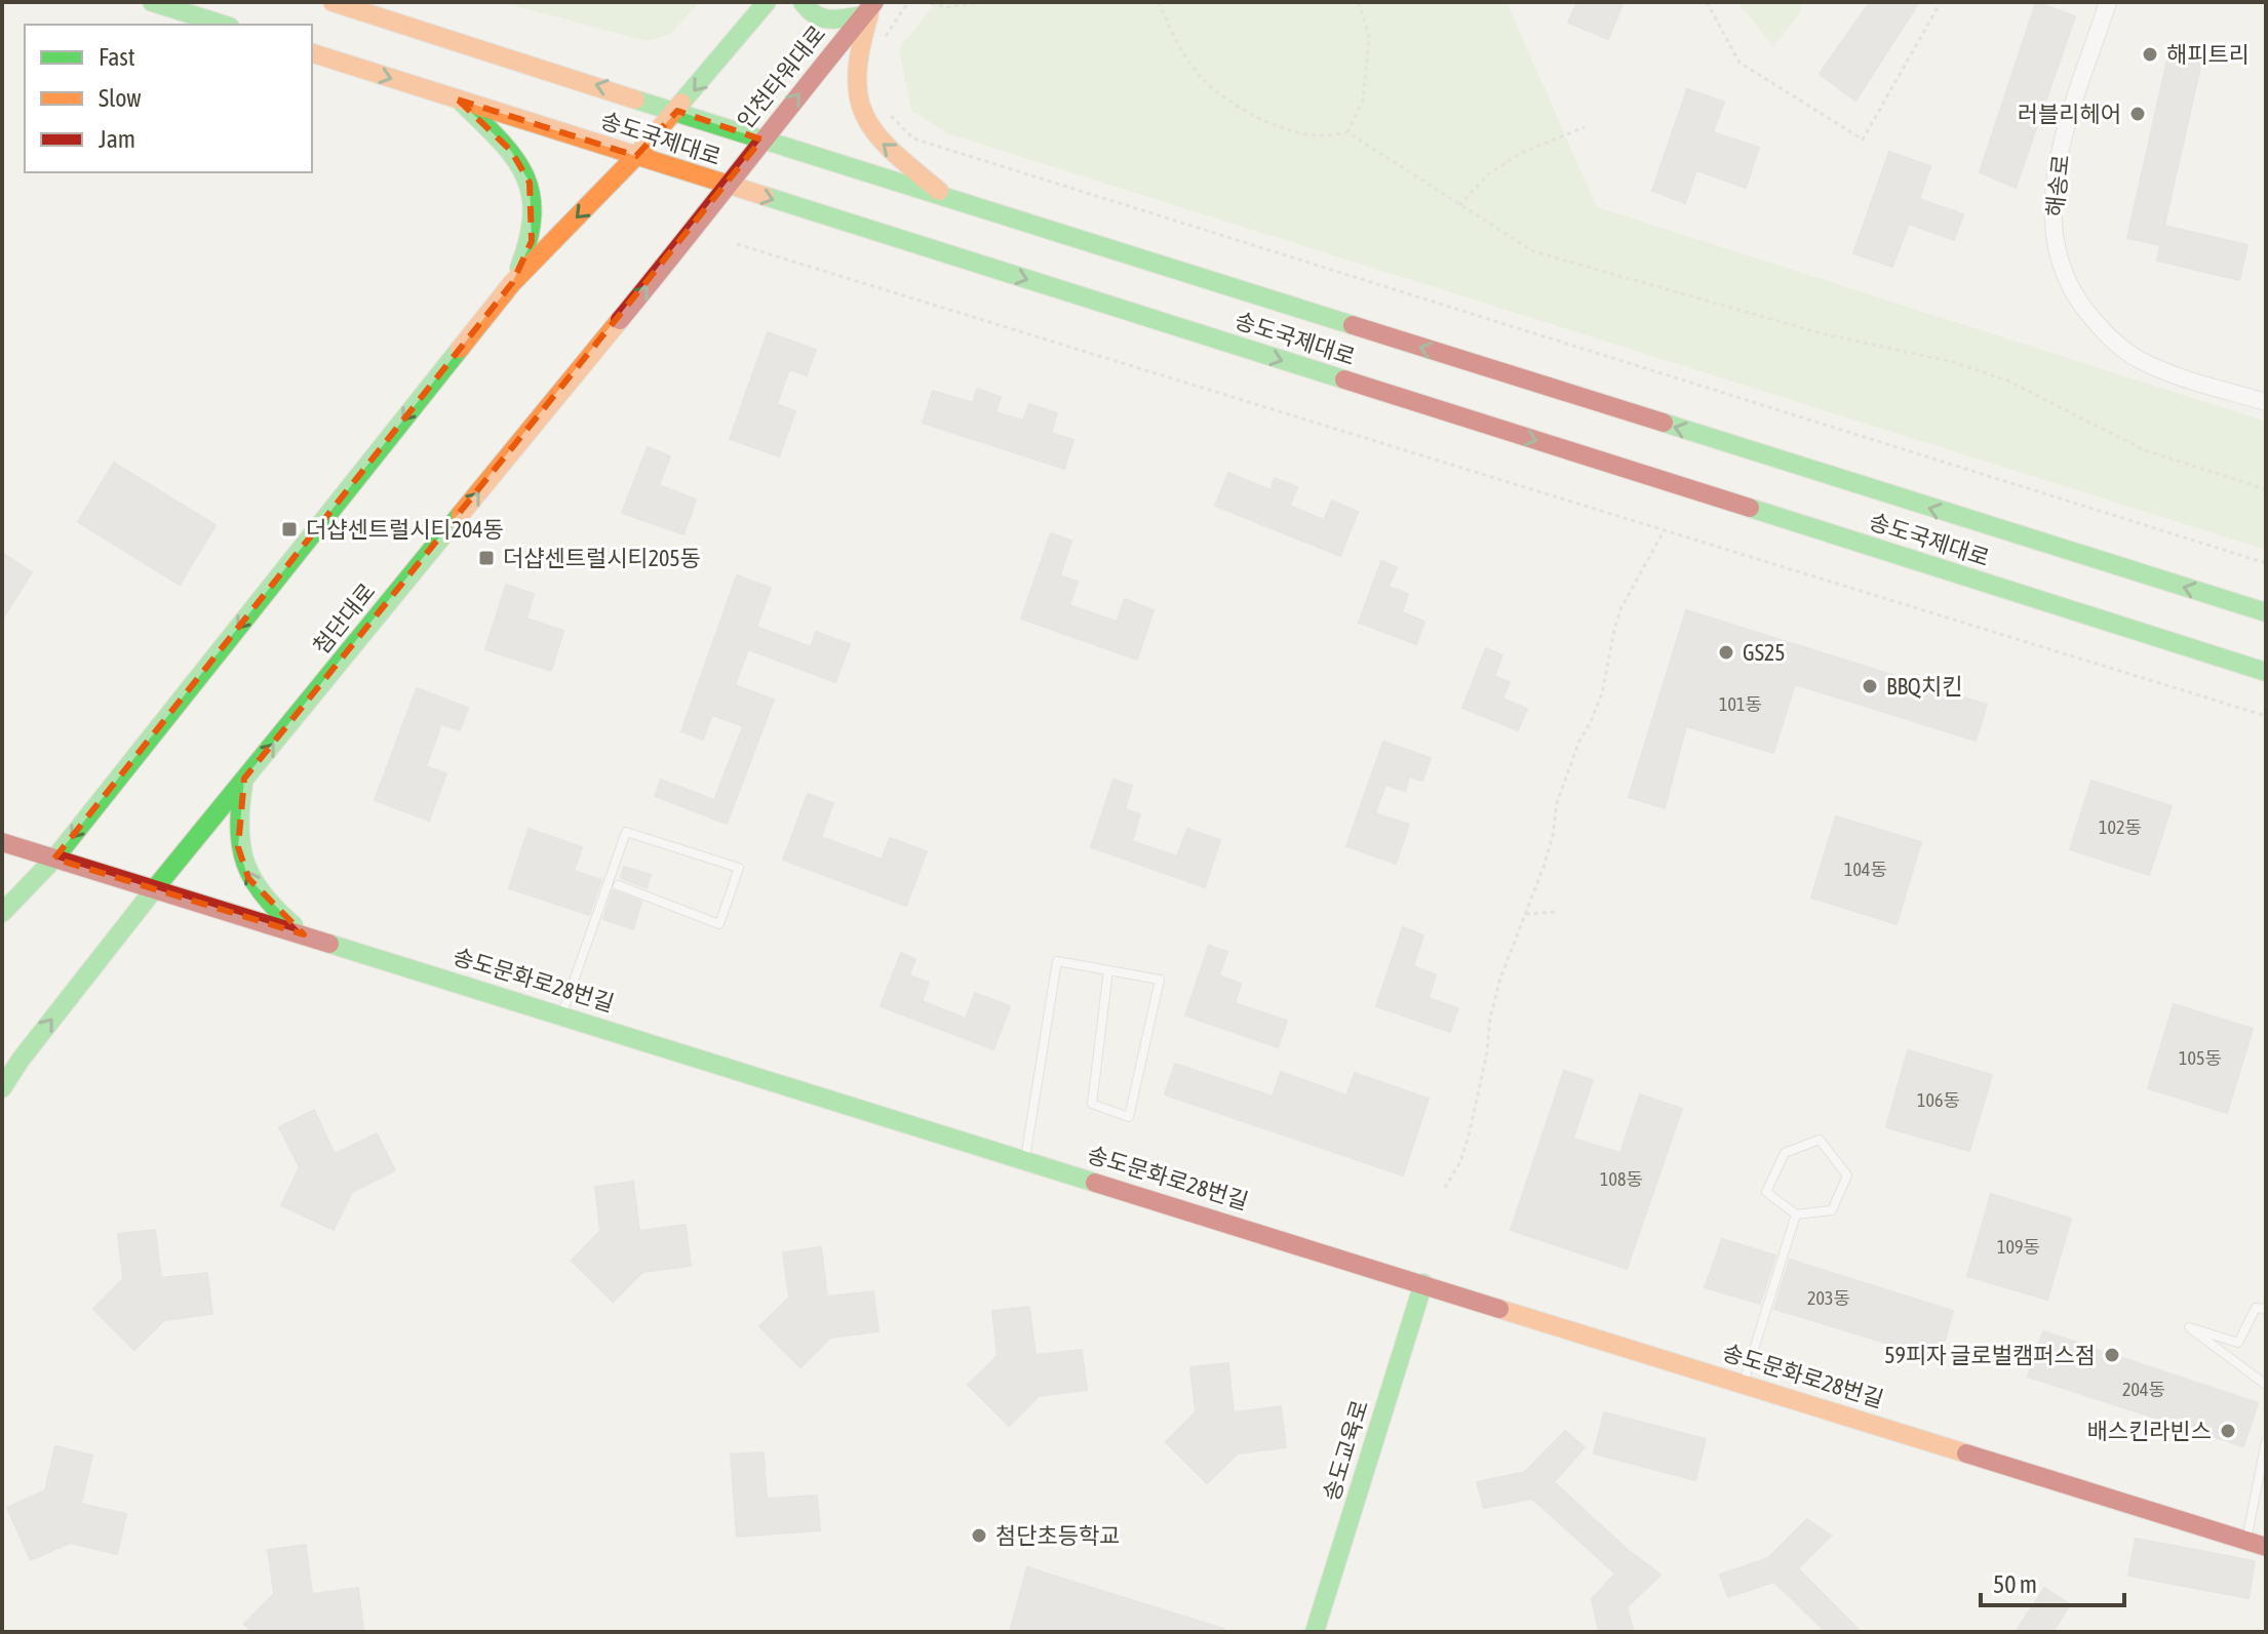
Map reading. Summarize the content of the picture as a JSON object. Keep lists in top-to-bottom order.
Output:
{
  "streets": {
    "main road": [
      "인천타워대로",
      "송도국제대로",
      "첨단대로",
      "송도문화로28번길",
      "송도교육로"
    ],
    "street": ["해송로"]
  },
  "crossings": [
    ["인천타워대로", "송도국제대로"],
    ["인천타워대로", "첨단대로"],
    ["송도국제대로", "첨단대로"],
    ["첨단대로", "송도문화로28번길"],
    ["송도문화로28번길", "송도교육로"]
  ],
  "places": {
    "other": [
      "해피트리",
      "러블리헤어",
      "GS25",
      "BBQ치킨",
      "59피자 글로벌캠퍼스점",
      "배스킨라빈스",
      "첨단초등학교"
    ],
    "transit": ["더샵센트럴시티204동", "더샵센트럴시티205동"]
  },
  "house_numbers": [
    "101동",
    "102동",
    "104동",
    "105동",
    "106동",
    "108동",
    "109동",
    "203동",
    "204동"
  ],
  "legend": ["Fast", "Slow", "Jam"],
  "scale_bar": "50 m"
}
